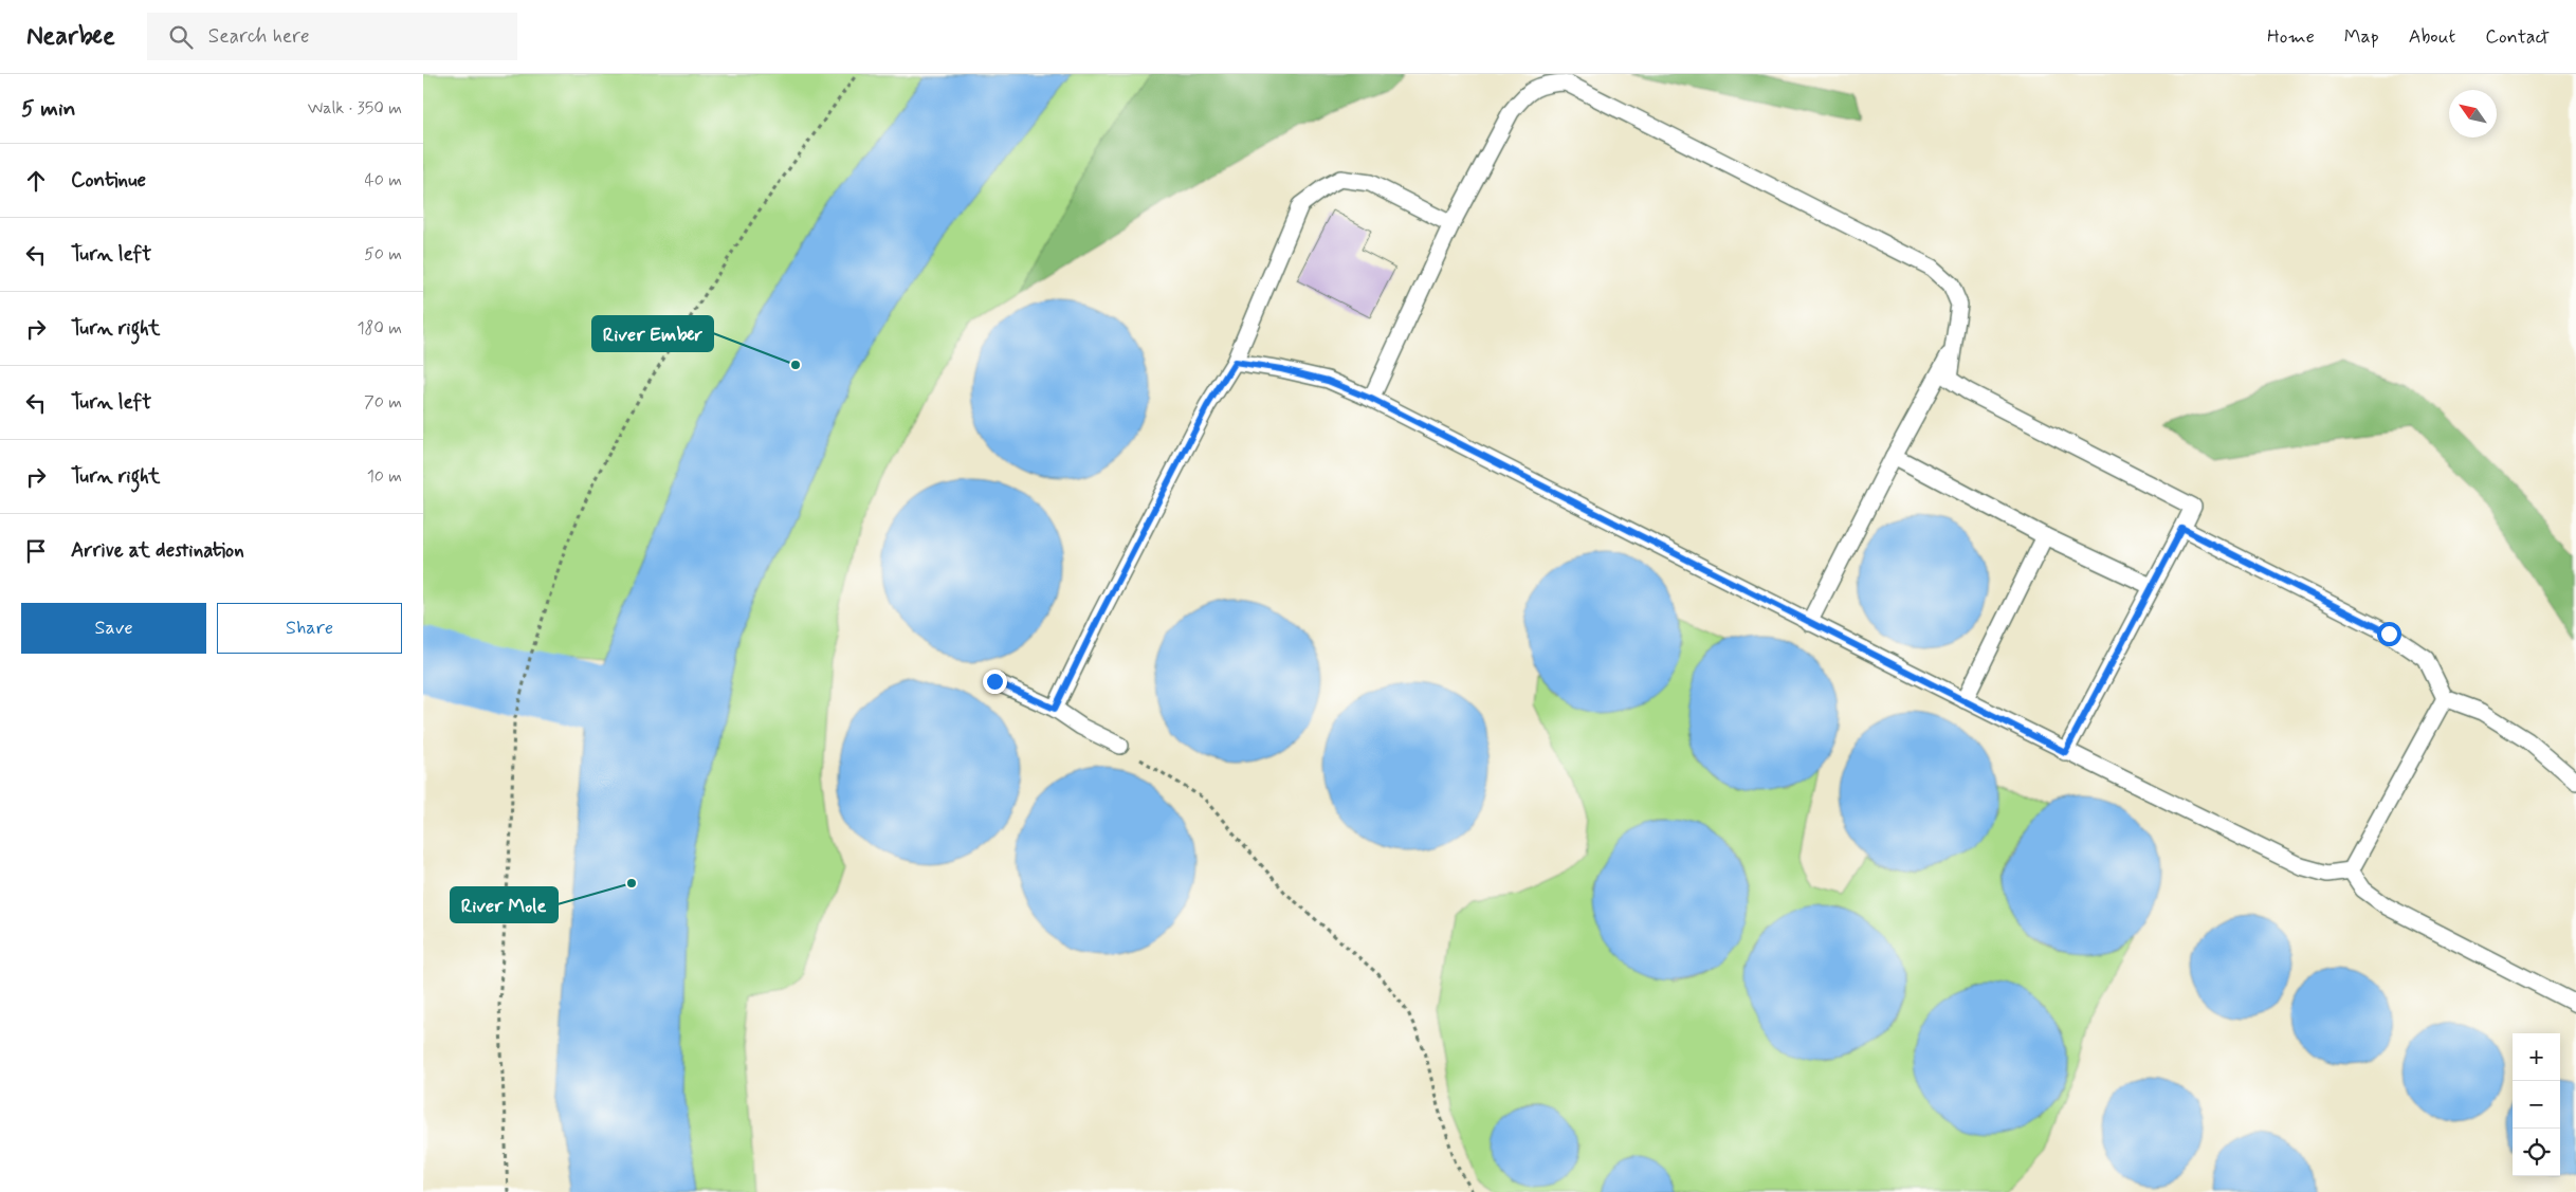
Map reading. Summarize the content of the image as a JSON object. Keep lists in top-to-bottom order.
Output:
{
  "places": ["River Ember", "River Mole"],
  "north": "top left",
  "page": {
    "header": "Nearbee",
    "search": "Search here",
    "nav": [
      "Home",
      "Map",
      "About",
      "Contact"
    ],
    "heading": ["5 min", "Walk · 350 m"],
    "list": [
      ["Continue", "40 m"],
      ["Turn left", "50 m"],
      ["Turn right", "180 m"],
      ["Turn left", "70 m"],
      ["Turn right", "10 m"],
      "Arrive at destination"
    ],
    "buttons": ["Save", "Share"],
    "map_buttons": ["+", "−"]
  }
}
